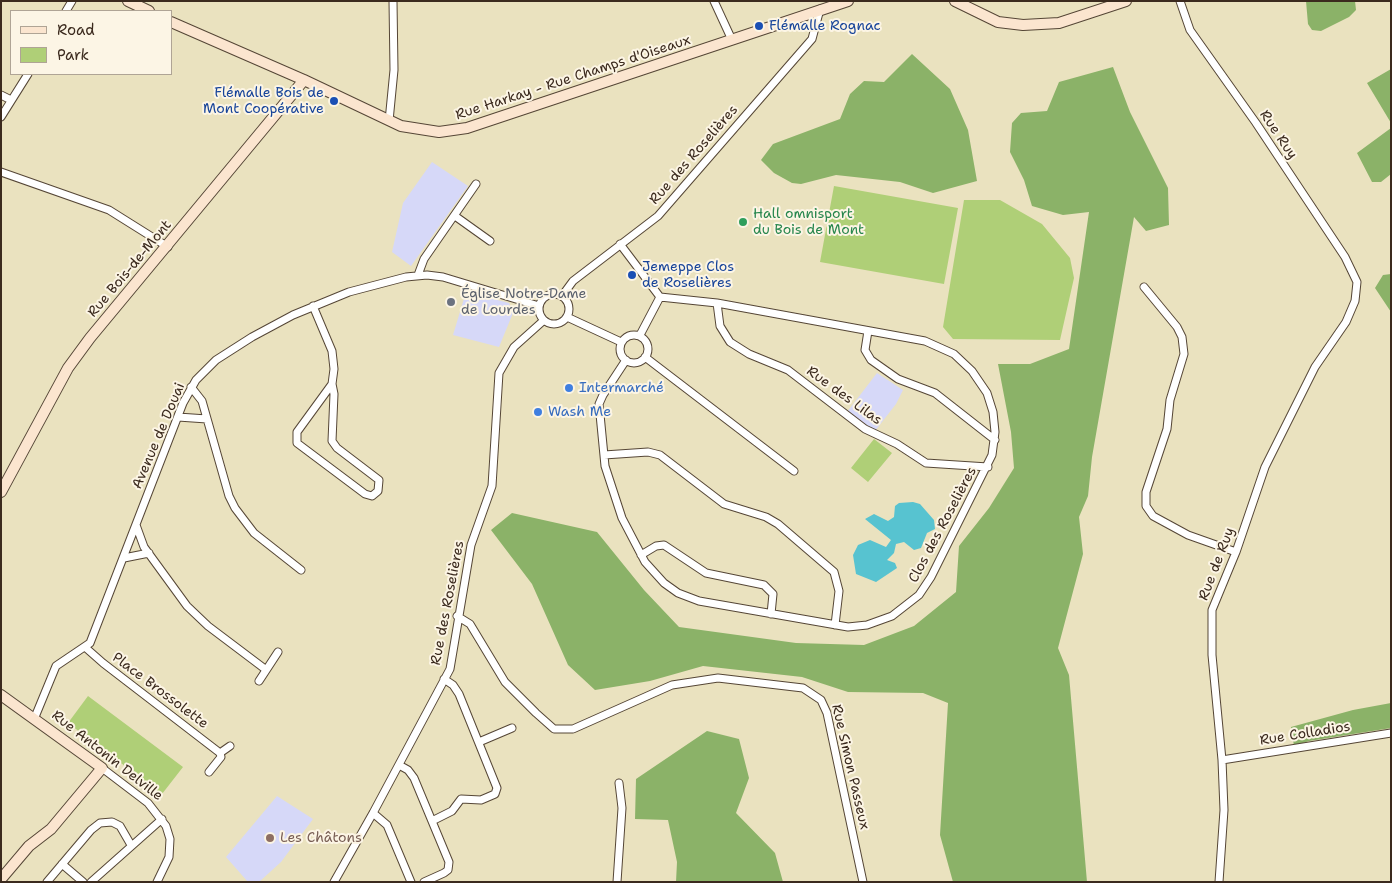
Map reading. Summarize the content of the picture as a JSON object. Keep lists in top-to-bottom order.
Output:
{
  "streets": {
    "street": [
      "Rue Harkay - Rue Champs d'Oiseaux",
      "Rue Ruy",
      "Rue des Roselières",
      "Rue Bois-de-Mont",
      "Rue des Lilas",
      "Avenue de Douai",
      "Clos des Roselières",
      "Rue de Ruy",
      "Place Brossolette",
      "Rue Colladios",
      "Rue Antonin Delville",
      "Rue Simon Passeux"
    ]
  },
  "crossings": [
    ["Rue Harkay - Rue Champs d'Oiseaux", "Rue des Roselières"],
    ["Rue Harkay - Rue Champs d'Oiseaux", "Rue Bois-de-Mont"],
    ["Rue Ruy", "Rue de Ruy"],
    ["Rue des Roselières", "Avenue de Douai"],
    ["Rue des Roselières", "Rue Simon Passeux"],
    ["Rue des Lilas", "Clos des Roselières"],
    ["Avenue de Douai", "Place Brossolette"],
    ["Rue de Ruy", "Rue Colladios"]
  ],
  "places": [
    "Flémalle Rognac",
    "Flémalle Bois de Mont Coopérative",
    "Hall omnisport du Bois de Mont",
    "Jemeppe Clos de Roselières",
    "Église Notre-Dame de Lourdes",
    "Intermarché",
    "Wash Me",
    "Les Châtons"
  ],
  "legend": ["Road", "Park"]
}
